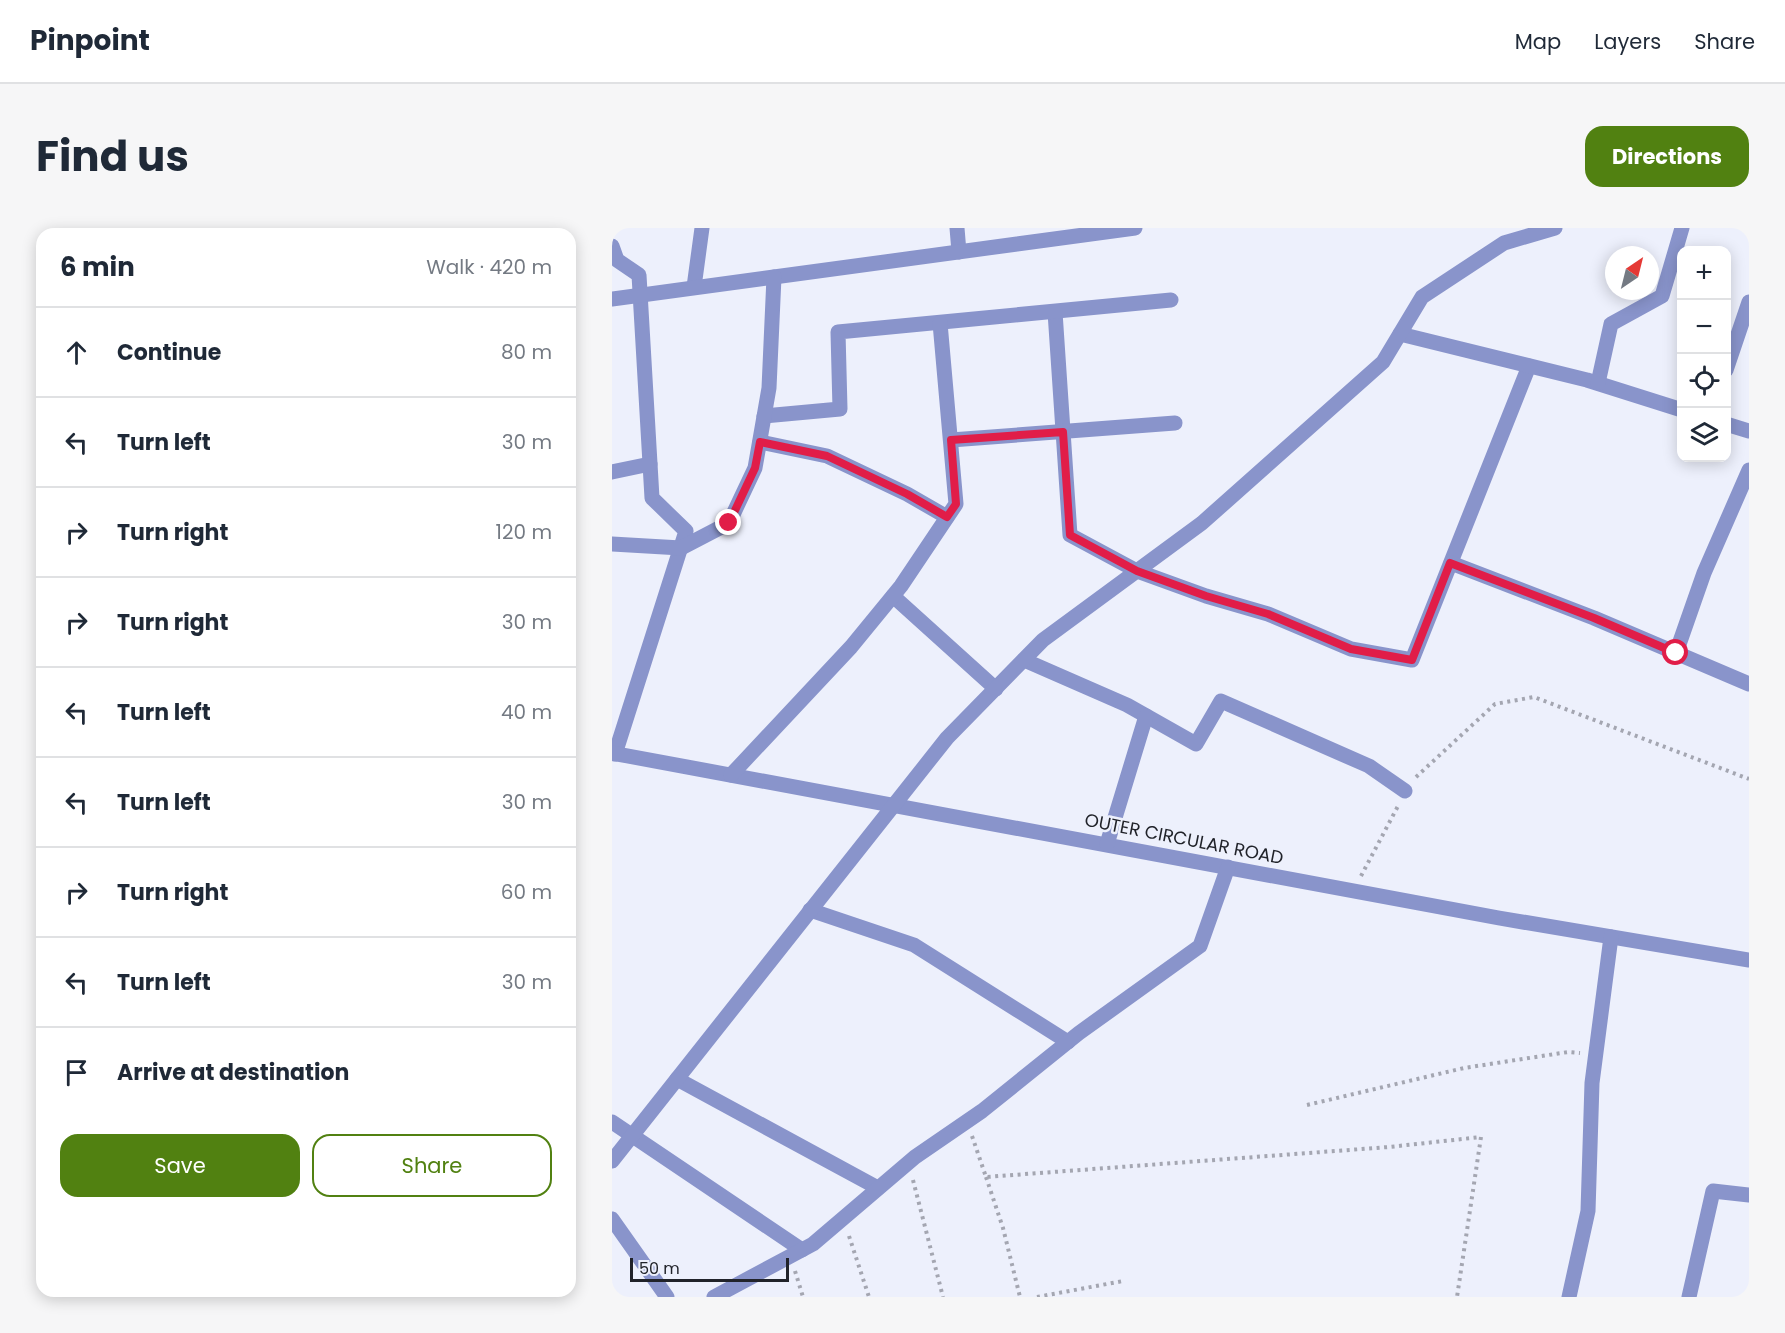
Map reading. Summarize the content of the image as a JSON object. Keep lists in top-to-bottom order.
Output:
{
  "streets": {
    "street": ["OUTER CIRCULAR ROAD"]
  },
  "scale_bar": "50 m",
  "north": "top right",
  "page": {
    "header": "Pinpoint",
    "nav": ["Map", "Layers", "Share"],
    "title": "Find us",
    "buttons": [
      "Directions",
      ["Save", "Share"]
    ],
    "heading": ["6 min", "Walk · 420 m"],
    "map_buttons": ["+", "−"],
    "list": [
      ["Continue", "80 m"],
      ["Turn left", "30 m"],
      ["Turn right", "120 m"],
      ["Turn right", "30 m"],
      ["Turn left", "40 m"],
      ["Turn left", "30 m"],
      ["Turn right", "60 m"],
      ["Turn left", "30 m"],
      "Arrive at destination"
    ],
    "scale": "50 m"
  }
}
